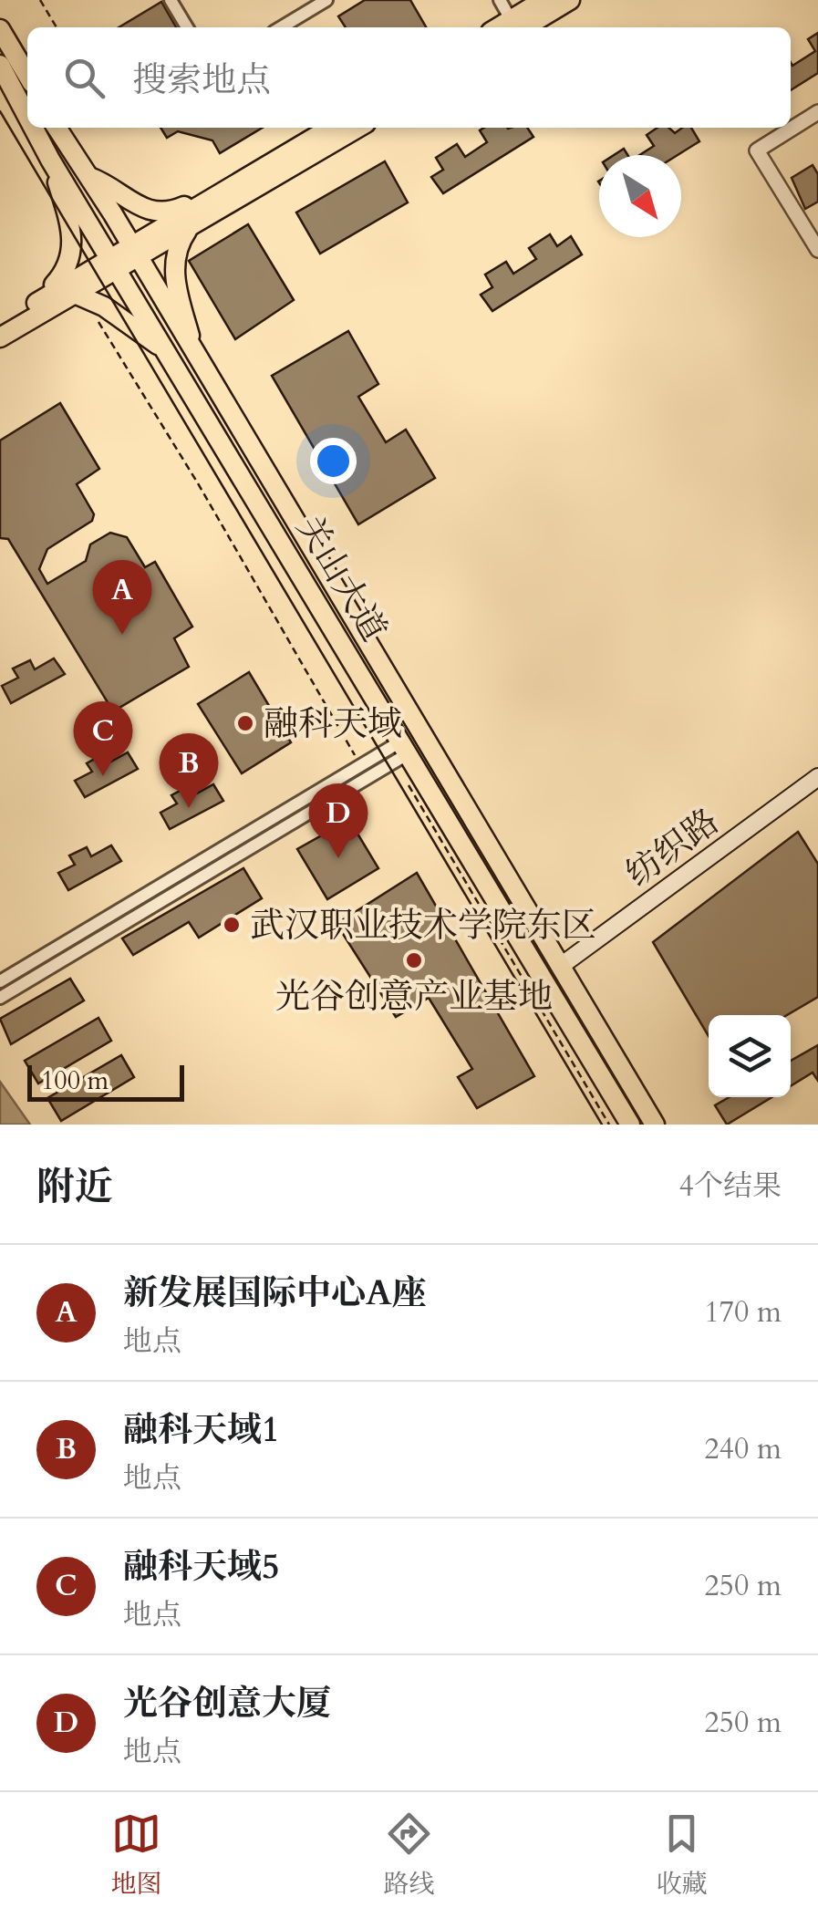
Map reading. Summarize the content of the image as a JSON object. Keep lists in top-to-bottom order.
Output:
{
  "streets": {
    "main road": ["关山大道", "纺织路"]
  },
  "crossings": [
    ["关山大道", "纺织路"]
  ],
  "places": ["融科天域", "武汉职业技术学院东区", "光谷创意产业基地"],
  "scale_bar": "100 m",
  "north": "bottom right",
  "page": {
    "search": "搜索地点",
    "pins": [
      "A",
      "C",
      "B",
      "D"
    ],
    "scale": "100 m",
    "heading": ["附近", "4个结果"],
    "list": [
      {
        "mark": "A",
        "name": "新发展国际中心A座",
        "note": "地点",
        "value": "170 m"
      },
      {
        "mark": "B",
        "name": "融科天域1",
        "note": "地点",
        "value": "240 m"
      },
      {
        "mark": "C",
        "name": "融科天域5",
        "note": "地点",
        "value": "250 m"
      },
      {
        "mark": "D",
        "name": "光谷创意大厦",
        "note": "地点",
        "value": "250 m"
      }
    ],
    "nav": ["地图", "路线", "收藏"]
  }
}
